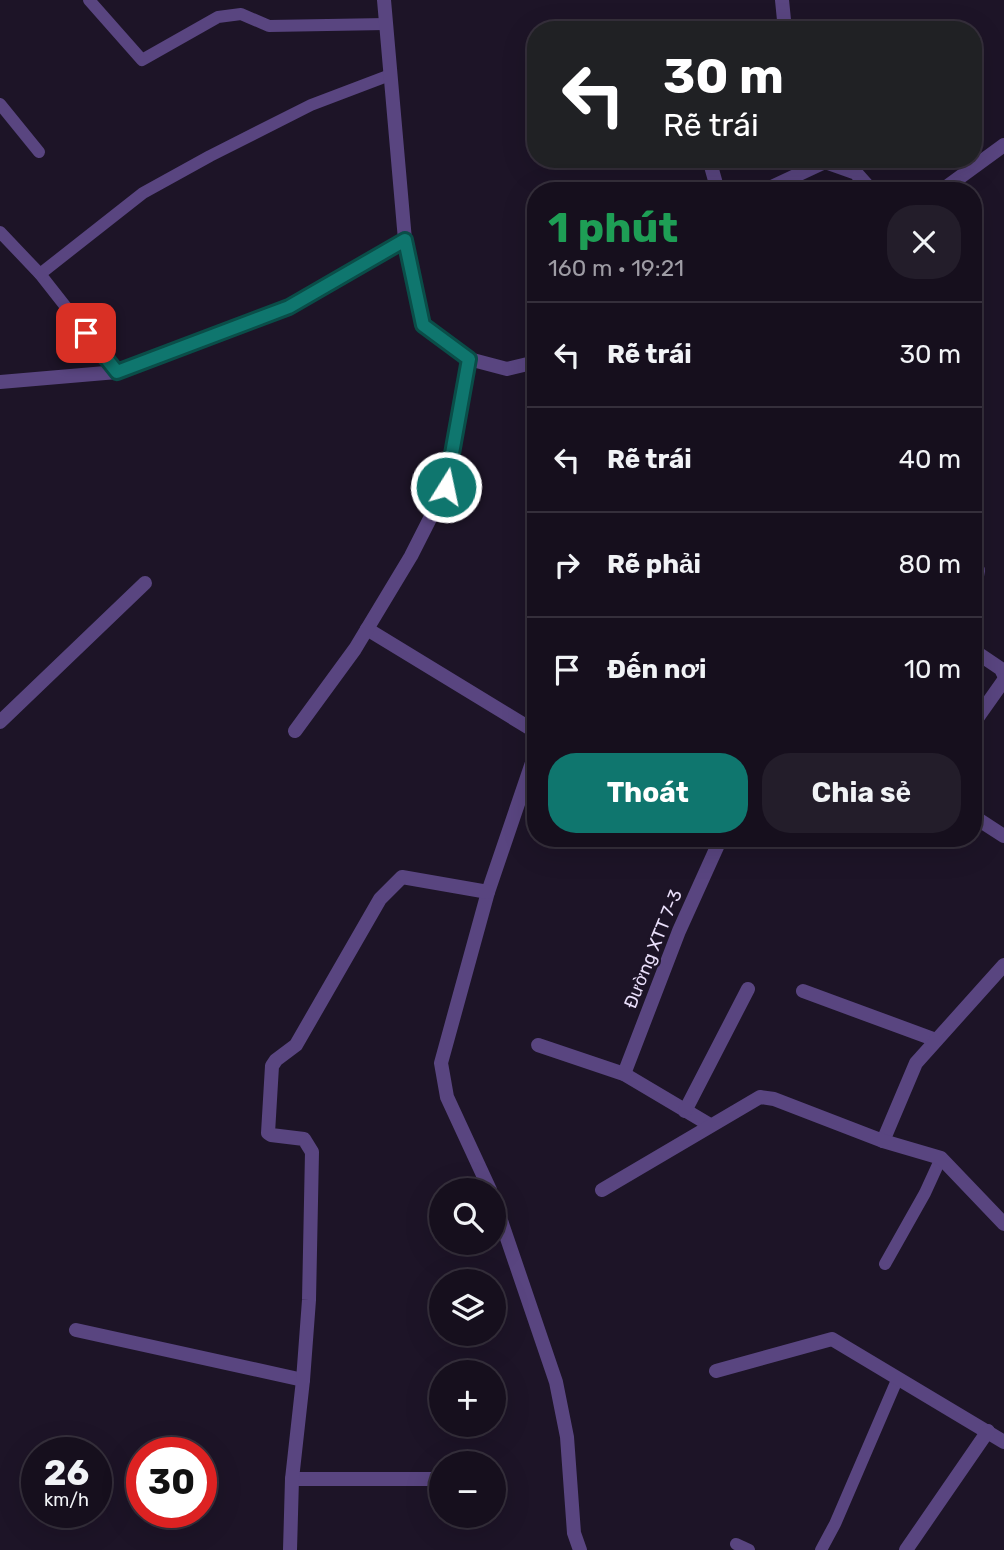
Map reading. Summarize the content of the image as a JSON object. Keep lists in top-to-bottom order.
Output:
{
  "streets": {
    "street": ["Đường XTT 7-3"]
  },
  "page": {
    "turn": ["30 m", "Rẽ trái"],
    "heading": ["1 phút", "160 m · 19:21"],
    "list": [
      {
        "name": "Rẽ trái",
        "value": "30 m"
      },
      {
        "name": "Rẽ trái",
        "value": "40 m"
      },
      {
        "name": "Rẽ phải",
        "value": "80 m"
      },
      {
        "name": "Đến nơi",
        "value": "10 m"
      }
    ],
    "buttons": ["Thoát", "Chia sẻ"],
    "map_buttons": ["+", "−"],
    "speed": "26 km/h",
    "limit": "30"
  }
}
